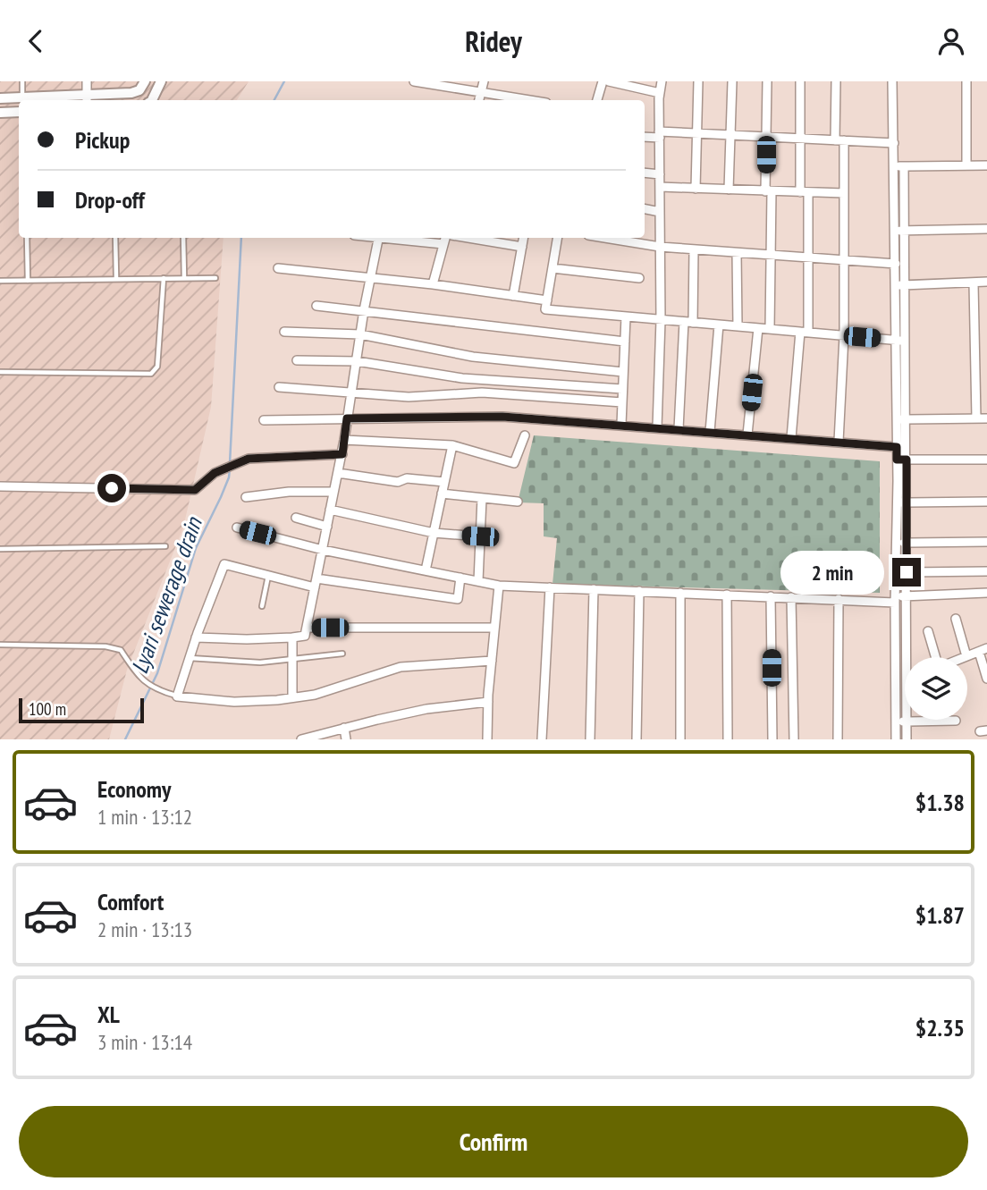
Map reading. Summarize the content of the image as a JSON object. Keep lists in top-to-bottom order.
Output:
{
  "water": ["Lyari sewerage drain"],
  "scale_bar": "100 m",
  "page": {
    "header": "Ridey",
    "banner": ["Pickup", "Drop-off"],
    "bubble": "2 min",
    "scale": "100 m",
    "list": [
      {
        "name": "Economy",
        "note": "1 min · 13:12",
        "value": "$1.38"
      },
      {
        "name": "Comfort",
        "note": "2 min · 13:13",
        "value": "$1.87"
      },
      {
        "name": "XL",
        "note": "3 min · 13:14",
        "value": "$2.35"
      }
    ],
    "buttons": "Confirm"
  }
}
